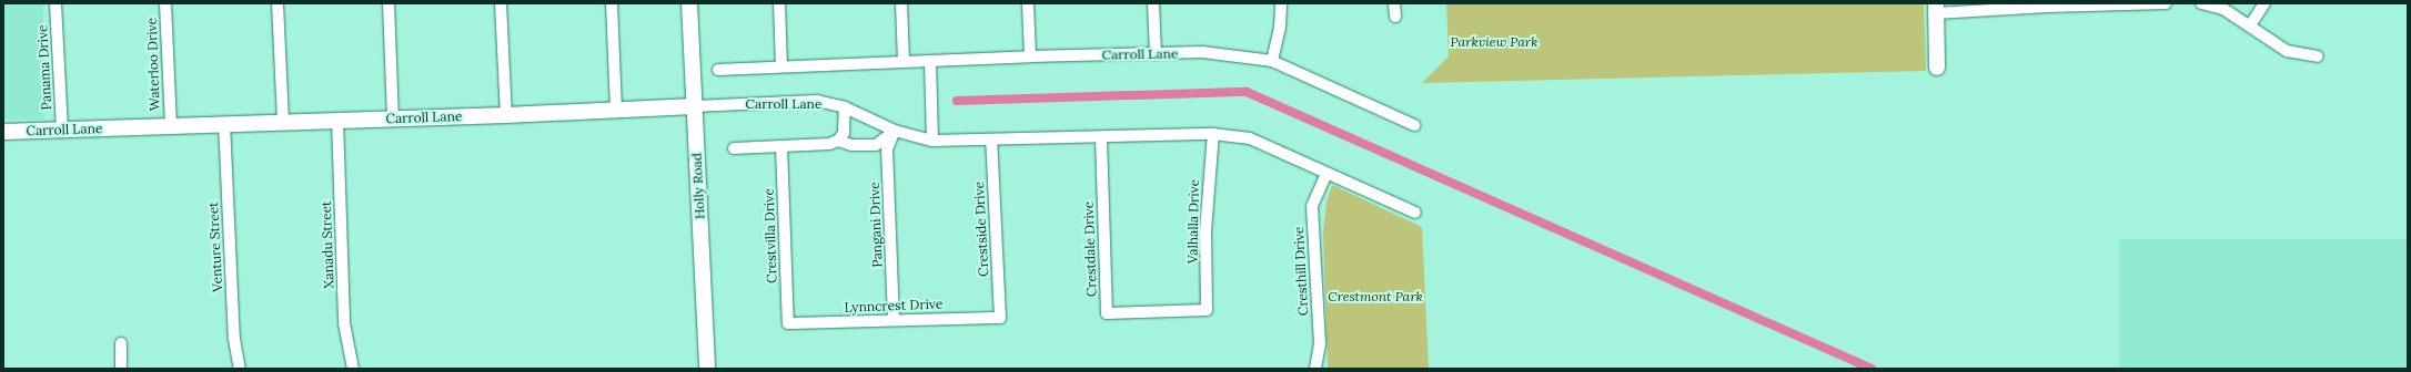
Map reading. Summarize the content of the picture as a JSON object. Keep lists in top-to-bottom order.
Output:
{
  "streets": {
    "street": [
      "Carroll Lane",
      "Waterloo Drive",
      "Panama Drive",
      "Holly Road",
      "Valhalla Drive",
      "Pangani Drive",
      "Crestside Drive",
      "Crestvilla Drive",
      "Xanadu Street",
      "Venture Street",
      "Crestdale Drive",
      "Cresthill Drive",
      "Lynncrest Drive"
    ]
  },
  "crossings": [
    ["Carroll Lane", "Waterloo Drive"],
    ["Carroll Lane", "Panama Drive"],
    ["Carroll Lane", "Holly Road"],
    ["Carroll Lane", "Valhalla Drive"],
    ["Carroll Lane", "Pangani Drive"],
    ["Carroll Lane", "Crestside Drive"],
    ["Carroll Lane", "Xanadu Street"],
    ["Carroll Lane", "Venture Street"],
    ["Carroll Lane", "Crestdale Drive"],
    ["Carroll Lane", "Cresthill Drive"],
    ["Valhalla Drive", "Crestdale Drive"],
    ["Pangani Drive", "Lynncrest Drive"],
    ["Crestside Drive", "Lynncrest Drive"],
    ["Crestvilla Drive", "Lynncrest Drive"]
  ],
  "parks": ["Parkview Park", "Crestmont Park"]
}
